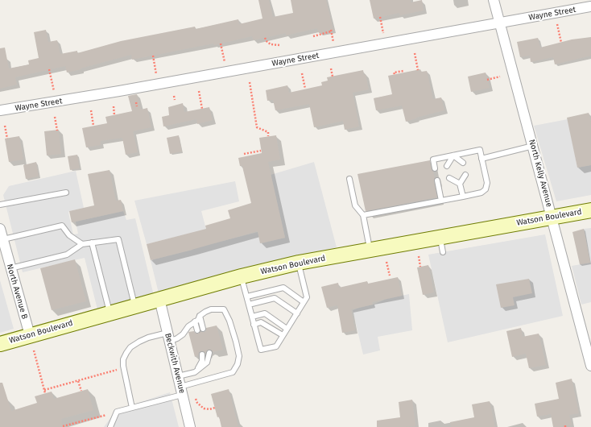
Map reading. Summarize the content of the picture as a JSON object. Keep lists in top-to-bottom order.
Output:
{
  "streets": {
    "street": [
      "Wayne Street",
      "North Kelly Avenue",
      "Watson Boulevard",
      "North Avenue B",
      "Beckwith Avenue"
    ]
  },
  "crossings": [
    ["Wayne Street", "North Kelly Avenue"],
    ["North Kelly Avenue", "Watson Boulevard"],
    ["Watson Boulevard", "North Avenue B"],
    ["Watson Boulevard", "Beckwith Avenue"]
  ]
}
